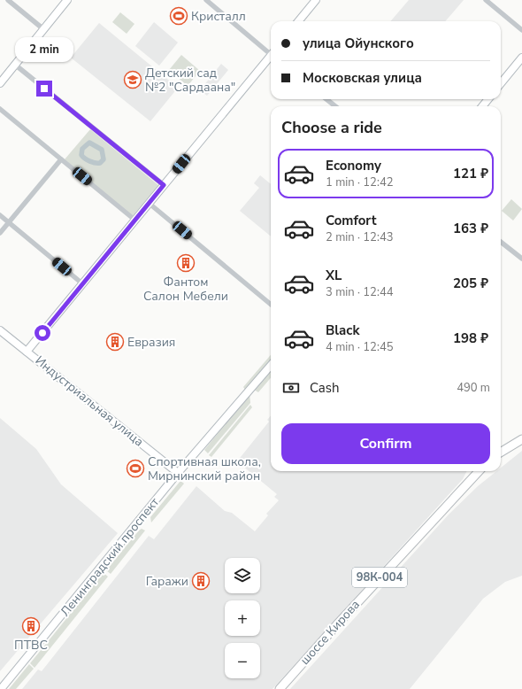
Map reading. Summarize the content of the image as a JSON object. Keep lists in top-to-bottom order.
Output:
{
  "streets": {
    "main road": [
      "Индустриальная улица",
      "Ленинградский проспект",
      "98К-004",
      "шоссе Кирова"
    ]
  },
  "crossings": [
    ["Индустриальная улица", "Ленинградский проспект"]
  ],
  "places": {
    "sports": ["Кристалл", "Спортивная школа, Мирнинский район"],
    "school or university": ["Детский сад №2 \"Сардаана\""],
    "building": [
      "Фантом Салон Мебели",
      "Евразия",
      "Гаражи",
      "ПТВС"
    ]
  },
  "page": {
    "banner": ["улица Ойунского", "Московская улица"],
    "bubble": "2 min",
    "heading": "Choose a ride",
    "list": [
      {
        "name": "Economy",
        "note": "1 min · 12:42",
        "value": "121 ₽"
      },
      {
        "name": "Comfort",
        "note": "2 min · 12:43",
        "value": "163 ₽"
      },
      {
        "name": "XL",
        "note": "3 min · 12:44",
        "value": "205 ₽"
      },
      {
        "name": "Black",
        "note": "4 min · 12:45",
        "value": "198 ₽"
      }
    ],
    "pay": ["Cash", "490 m"],
    "buttons": "Confirm",
    "map_buttons": ["+", "−"]
  }
}
